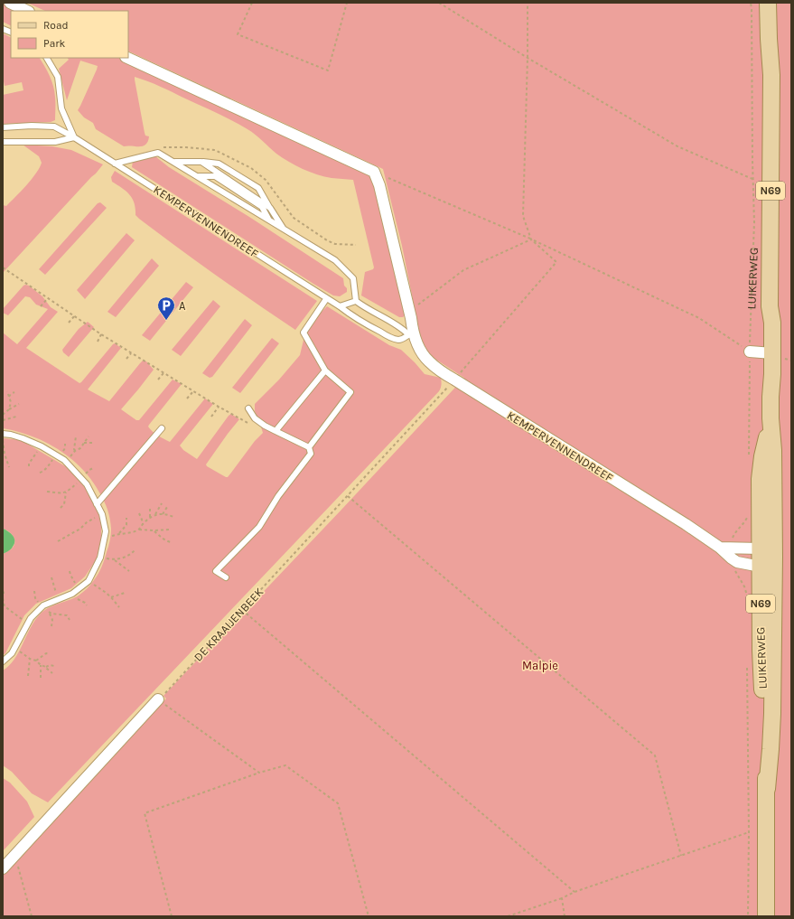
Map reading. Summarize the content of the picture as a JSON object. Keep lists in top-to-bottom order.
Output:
{
  "streets": {
    "main road": ["N69", "LUIKERWEG"],
    "street": ["KEMPERVENNENDREEF"],
    "path": ["DE KRAAIJENBEEK"]
  },
  "crossings": [
    ["KEMPERVENNENDREEF", "LUIKERWEG"],
    ["KEMPERVENNENDREEF", "DE KRAAIJENBEEK"]
  ],
  "parks": ["Malpie"],
  "places": {
    "parking": ["A"]
  },
  "legend": ["Road", "Park"]
}
